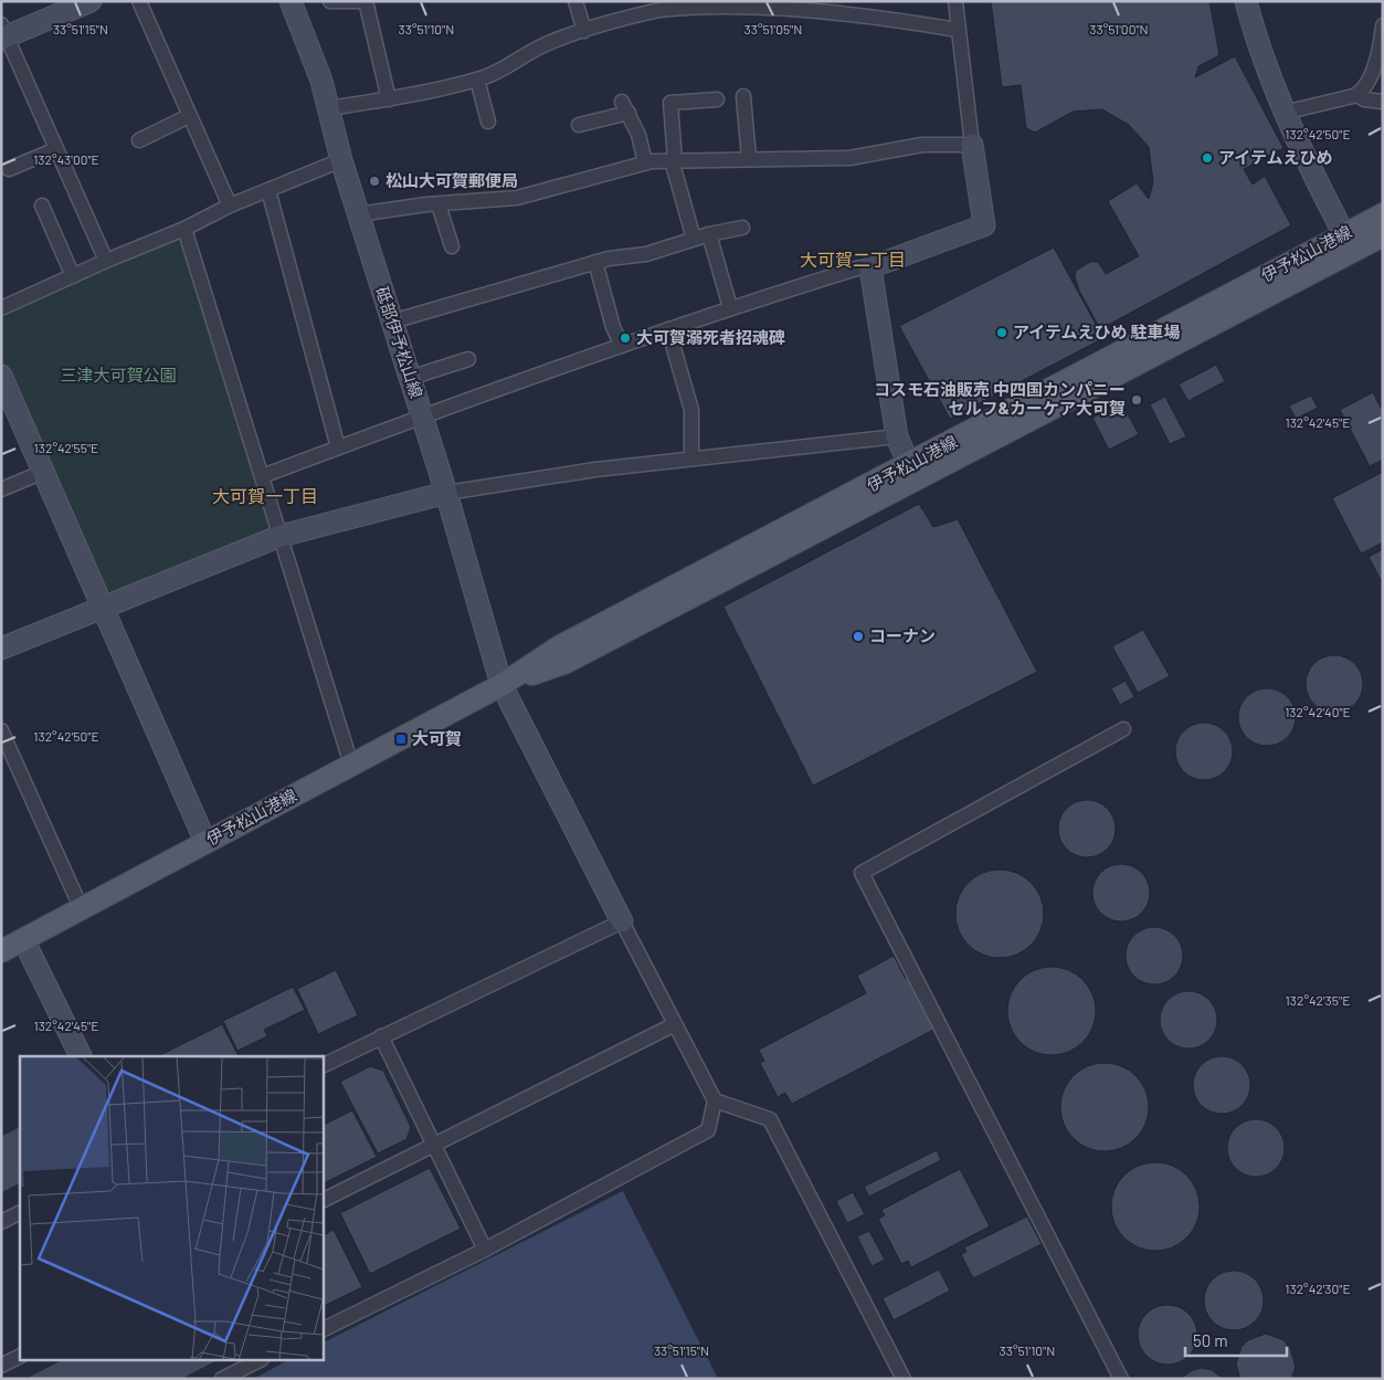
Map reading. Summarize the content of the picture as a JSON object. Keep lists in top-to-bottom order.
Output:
{
  "streets": {
    "main road": ["伊予松山港線"],
    "street": ["砥部伊予松山線"]
  },
  "crossings": [
    ["伊予松山港線", "砥部伊予松山線"]
  ],
  "districts": ["大可賀二丁目", "大可賀一丁目"],
  "parks": ["三津大可賀公園"],
  "places": {
    "other": [
      "アイテムえひめ",
      "松山大可賀郵便局",
      "アイテムえひめ 駐車場",
      "大可賀溺死者招魂碑",
      "コスモ石油販売 中四国カンパニー セルフ&カーケア大可賀",
      "コーナン"
    ],
    "transit": ["大可賀"]
  },
  "scale_bar": "50 m",
  "coordinates": [
    "33°51'15\"N",
    "33°51'10\"N",
    "33°51'05\"N",
    "33°51'00\"N",
    "132°42'50\"E",
    "132°43'00\"E",
    "132°42'45\"E",
    "132°42'55\"E",
    "132°42'40\"E",
    "132°42'35\"E",
    "132°42'30\"E"
  ]
}
